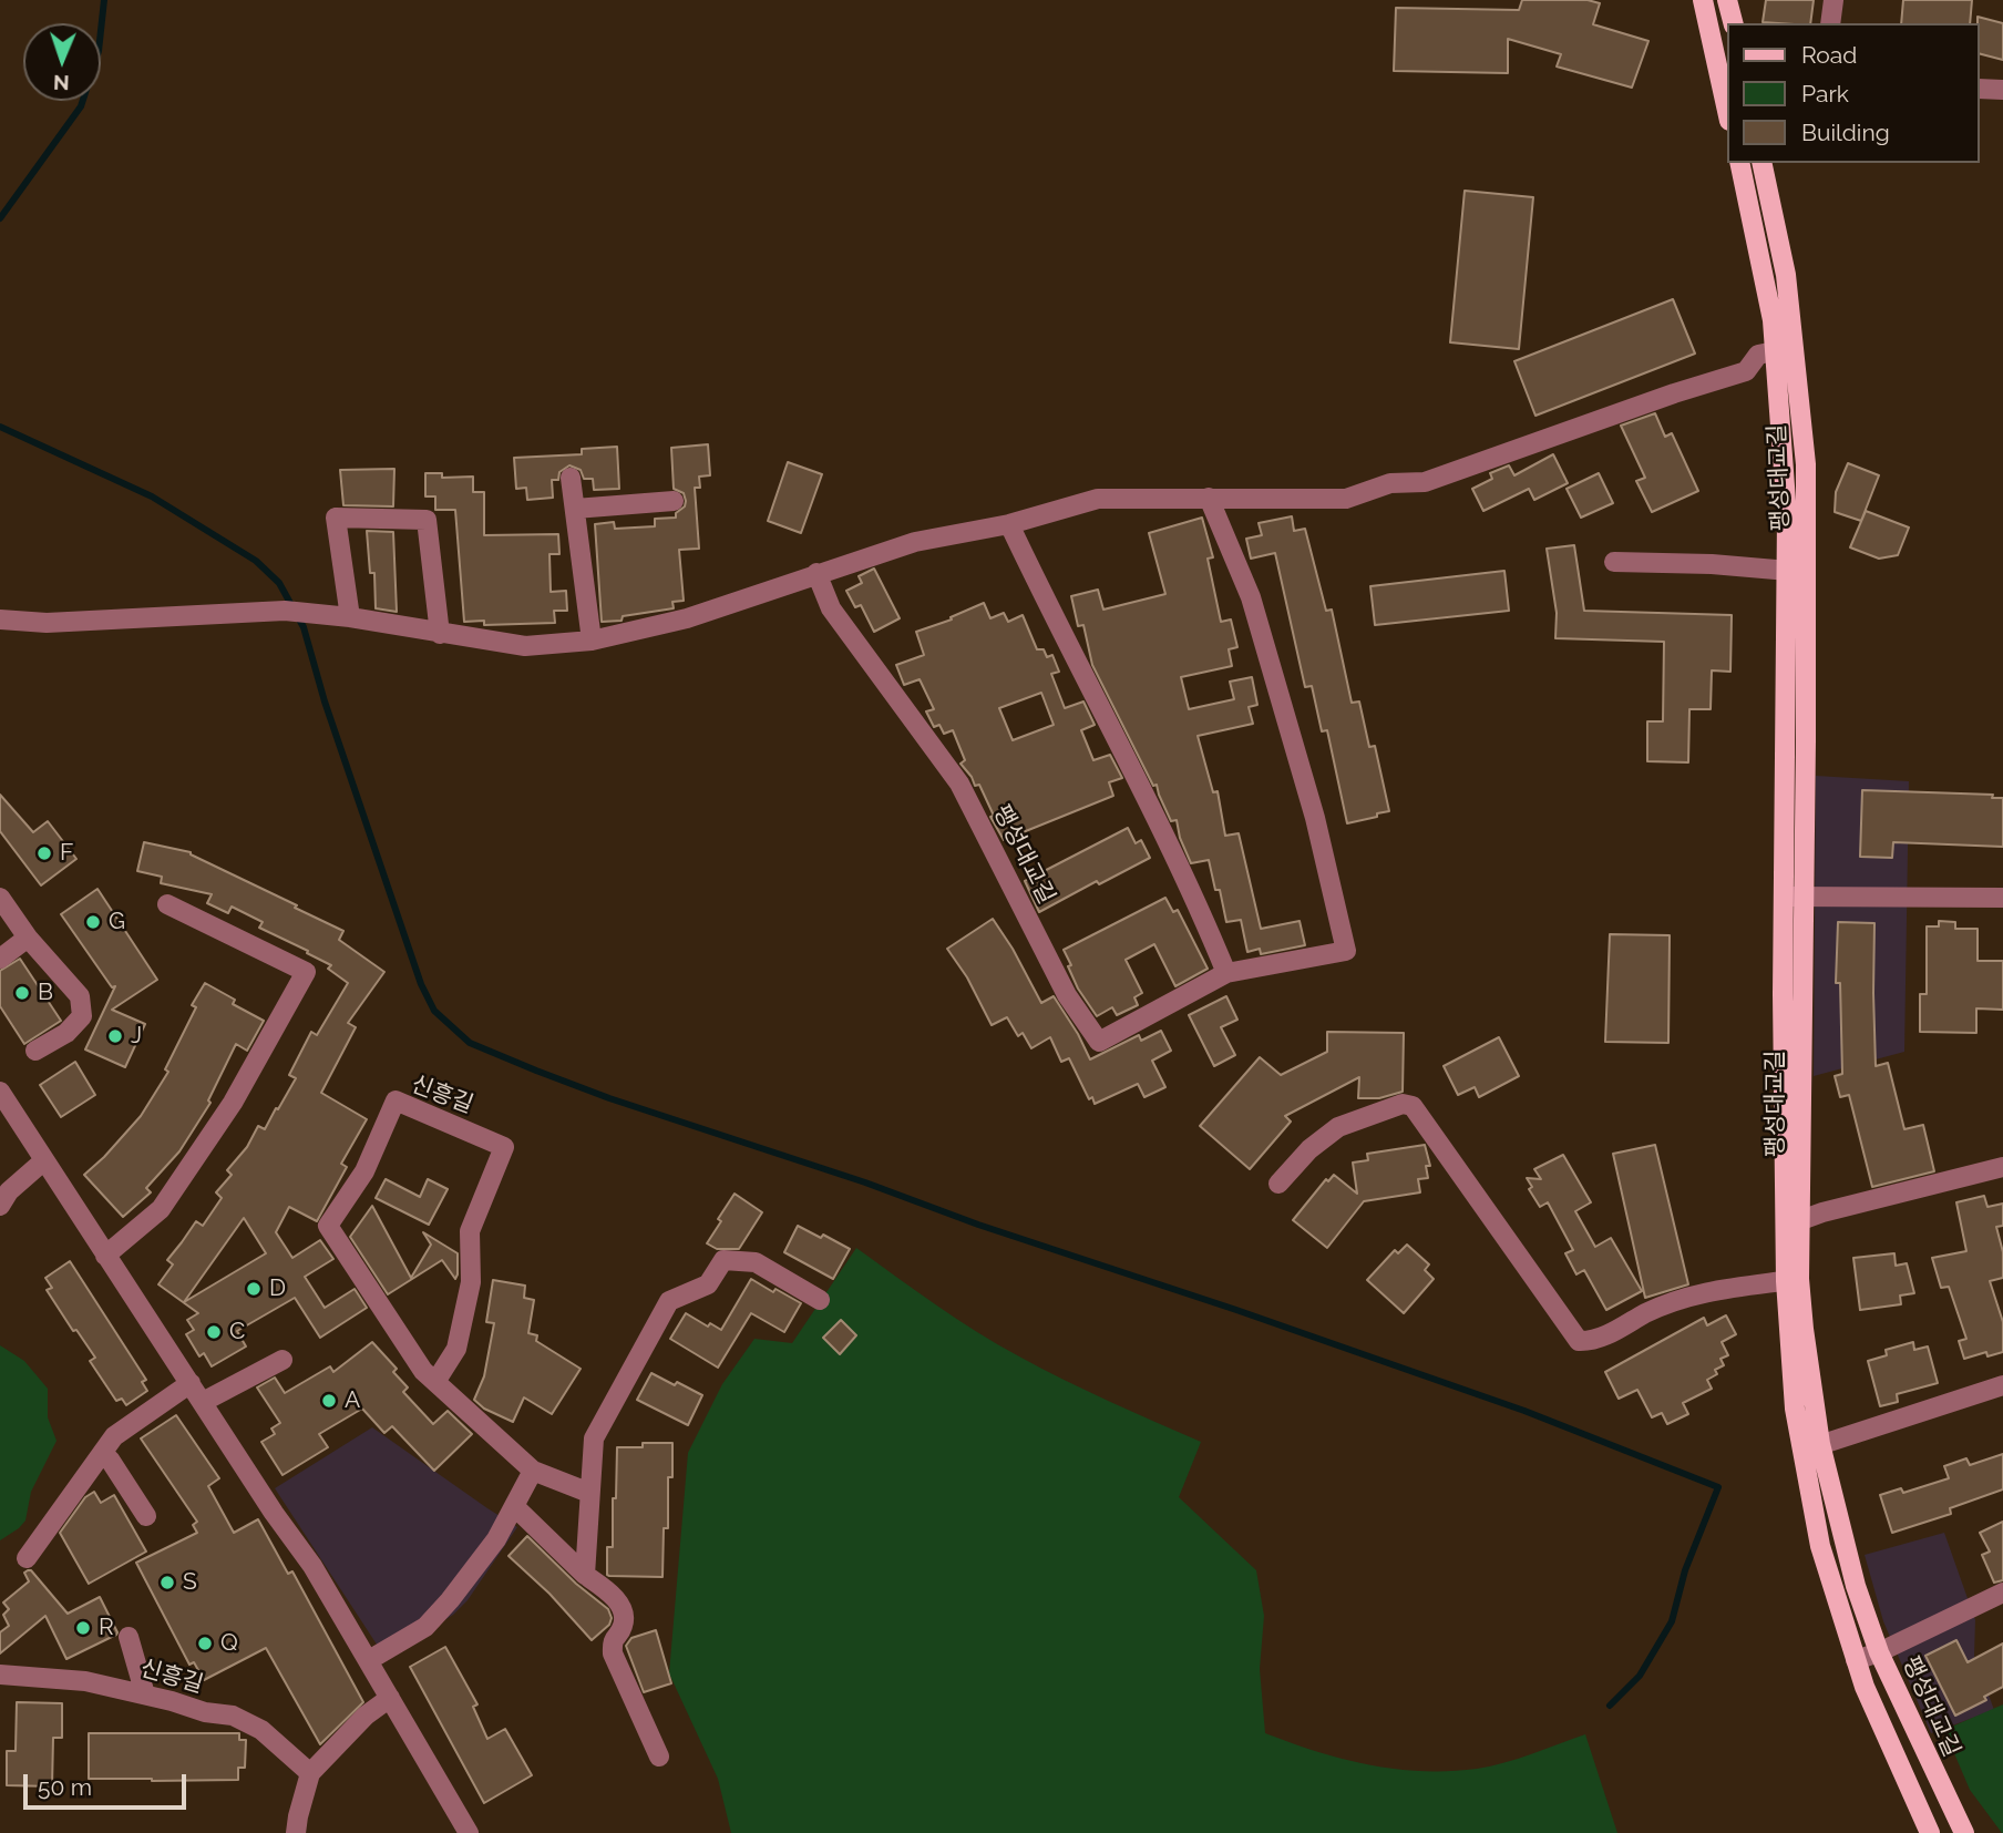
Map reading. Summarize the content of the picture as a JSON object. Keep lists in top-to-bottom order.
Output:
{
  "streets": {
    "main road": ["팽성대교길"],
    "street": ["신흥길"]
  },
  "places": [
    "F",
    "G",
    "B",
    "J",
    "D",
    "C",
    "A",
    "S",
    "R",
    "Q"
  ],
  "legend": ["Road", "Park", "Building"],
  "scale_bar": "50 m",
  "north": "bottom"
}
